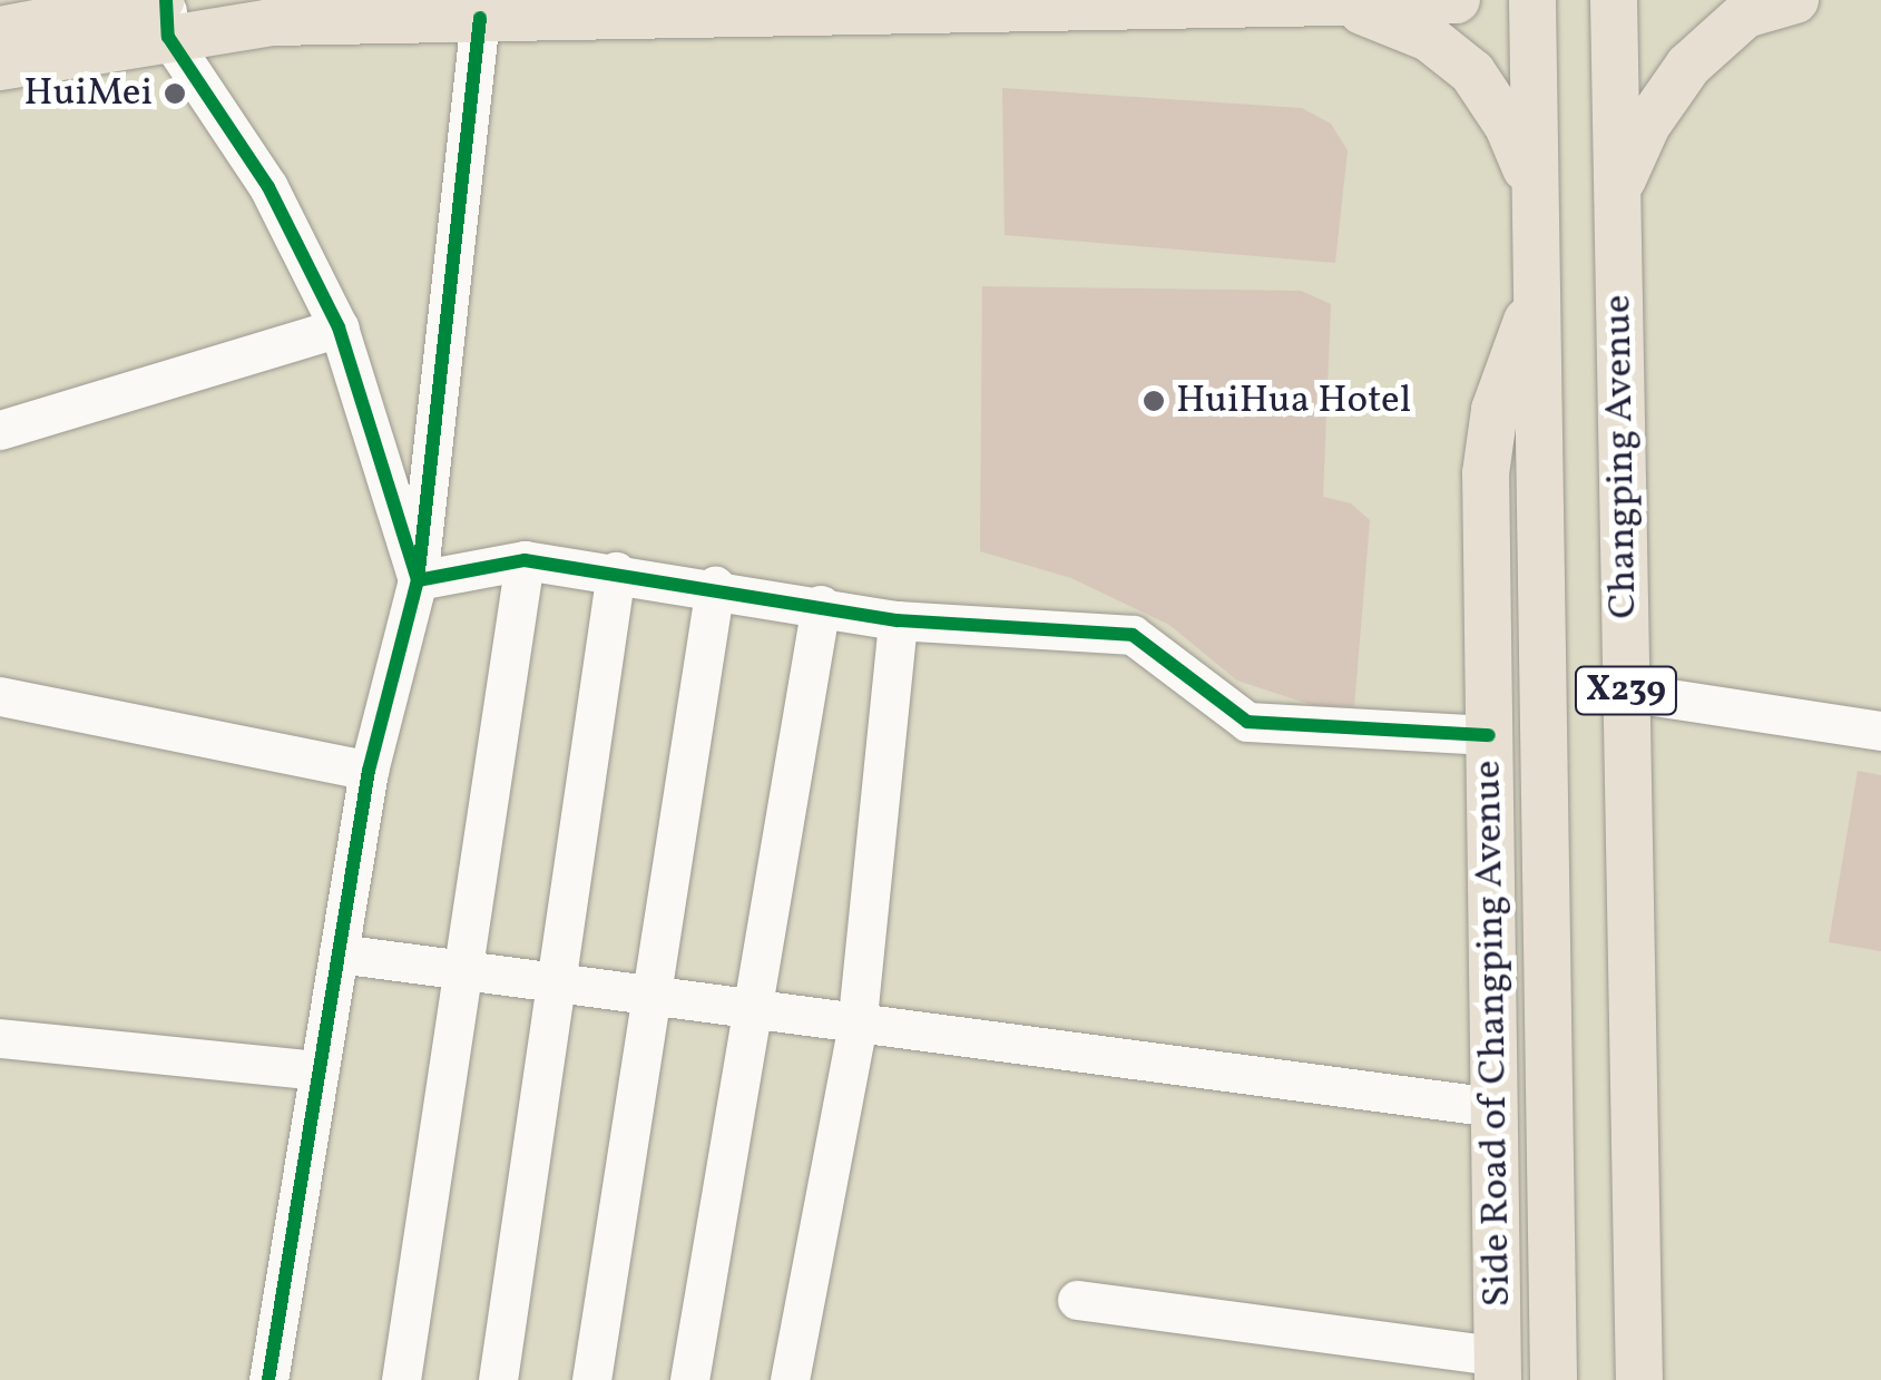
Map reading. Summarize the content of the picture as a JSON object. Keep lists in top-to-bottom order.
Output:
{
  "streets": {
    "main road": ["Changping Avenue", "X239", "Side Road of Changping Avenue"]
  },
  "crossings": [
    ["X239", "Side Road of Changping Avenue"]
  ],
  "places": ["HuiMei", "HuiHua Hotel"]
}
